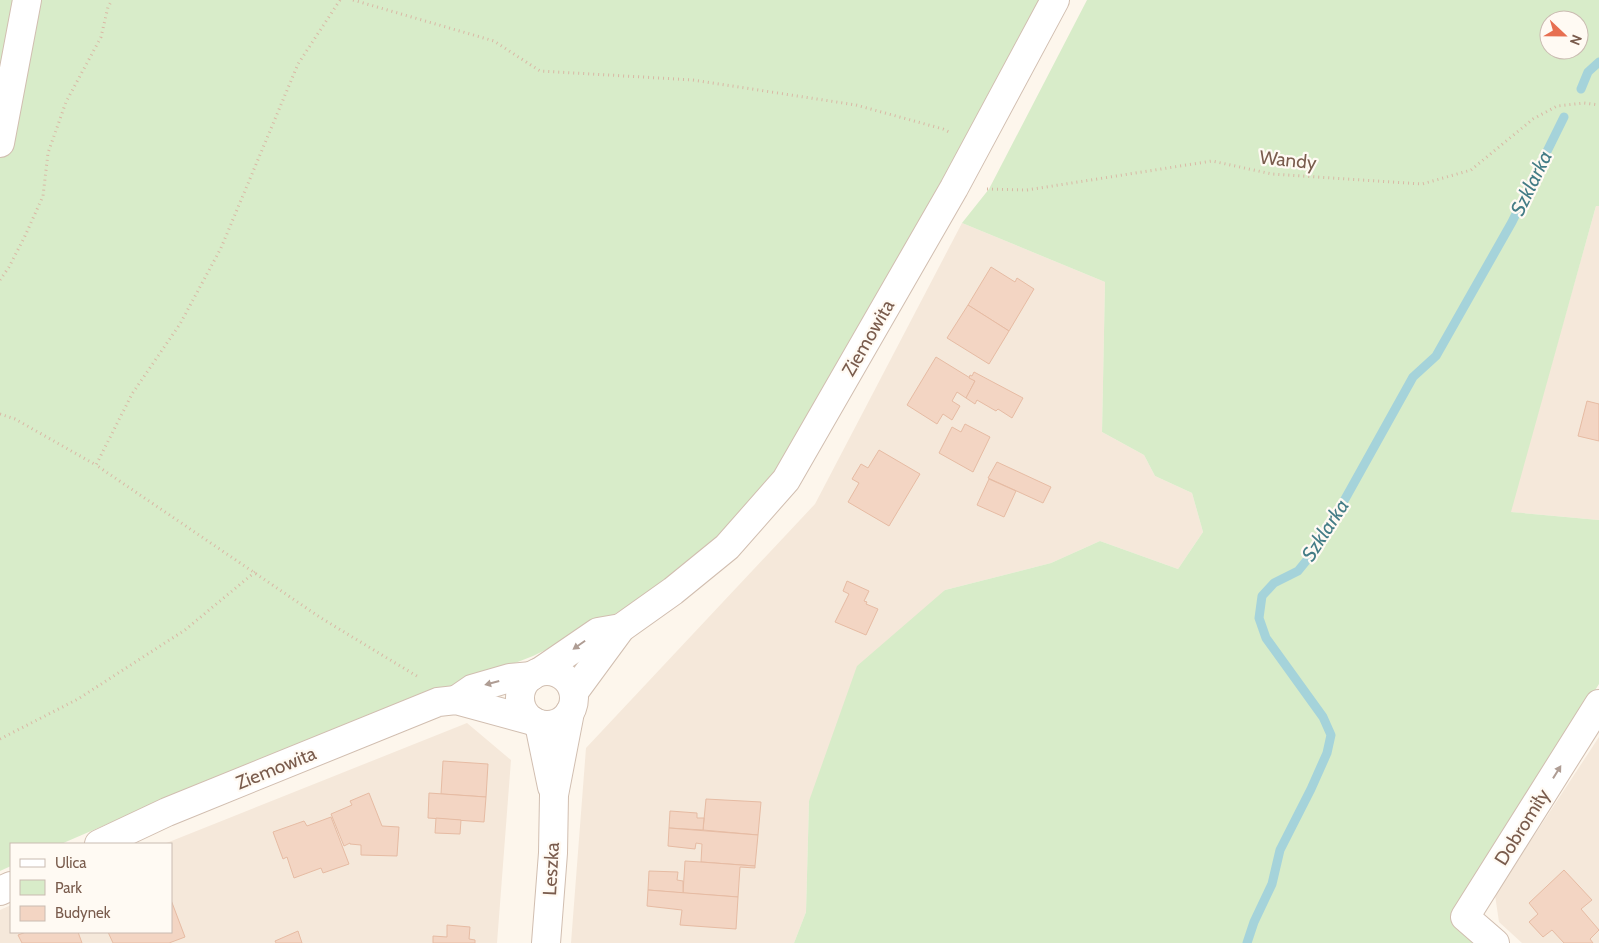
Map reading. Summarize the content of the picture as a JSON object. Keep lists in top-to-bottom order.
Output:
{
  "streets": {
    "street": ["Ziemowita", "Dobromiły", "Leszka"],
    "path": ["Wandy"]
  },
  "crossings": [
    ["Wandy", "Ziemowita"],
    ["Ziemowita", "Leszka"]
  ],
  "one_way": ["Dobromiły"],
  "water": ["Szklarka"],
  "legend": ["Ulica", "Park", "Budynek"],
  "north": "right"
}
